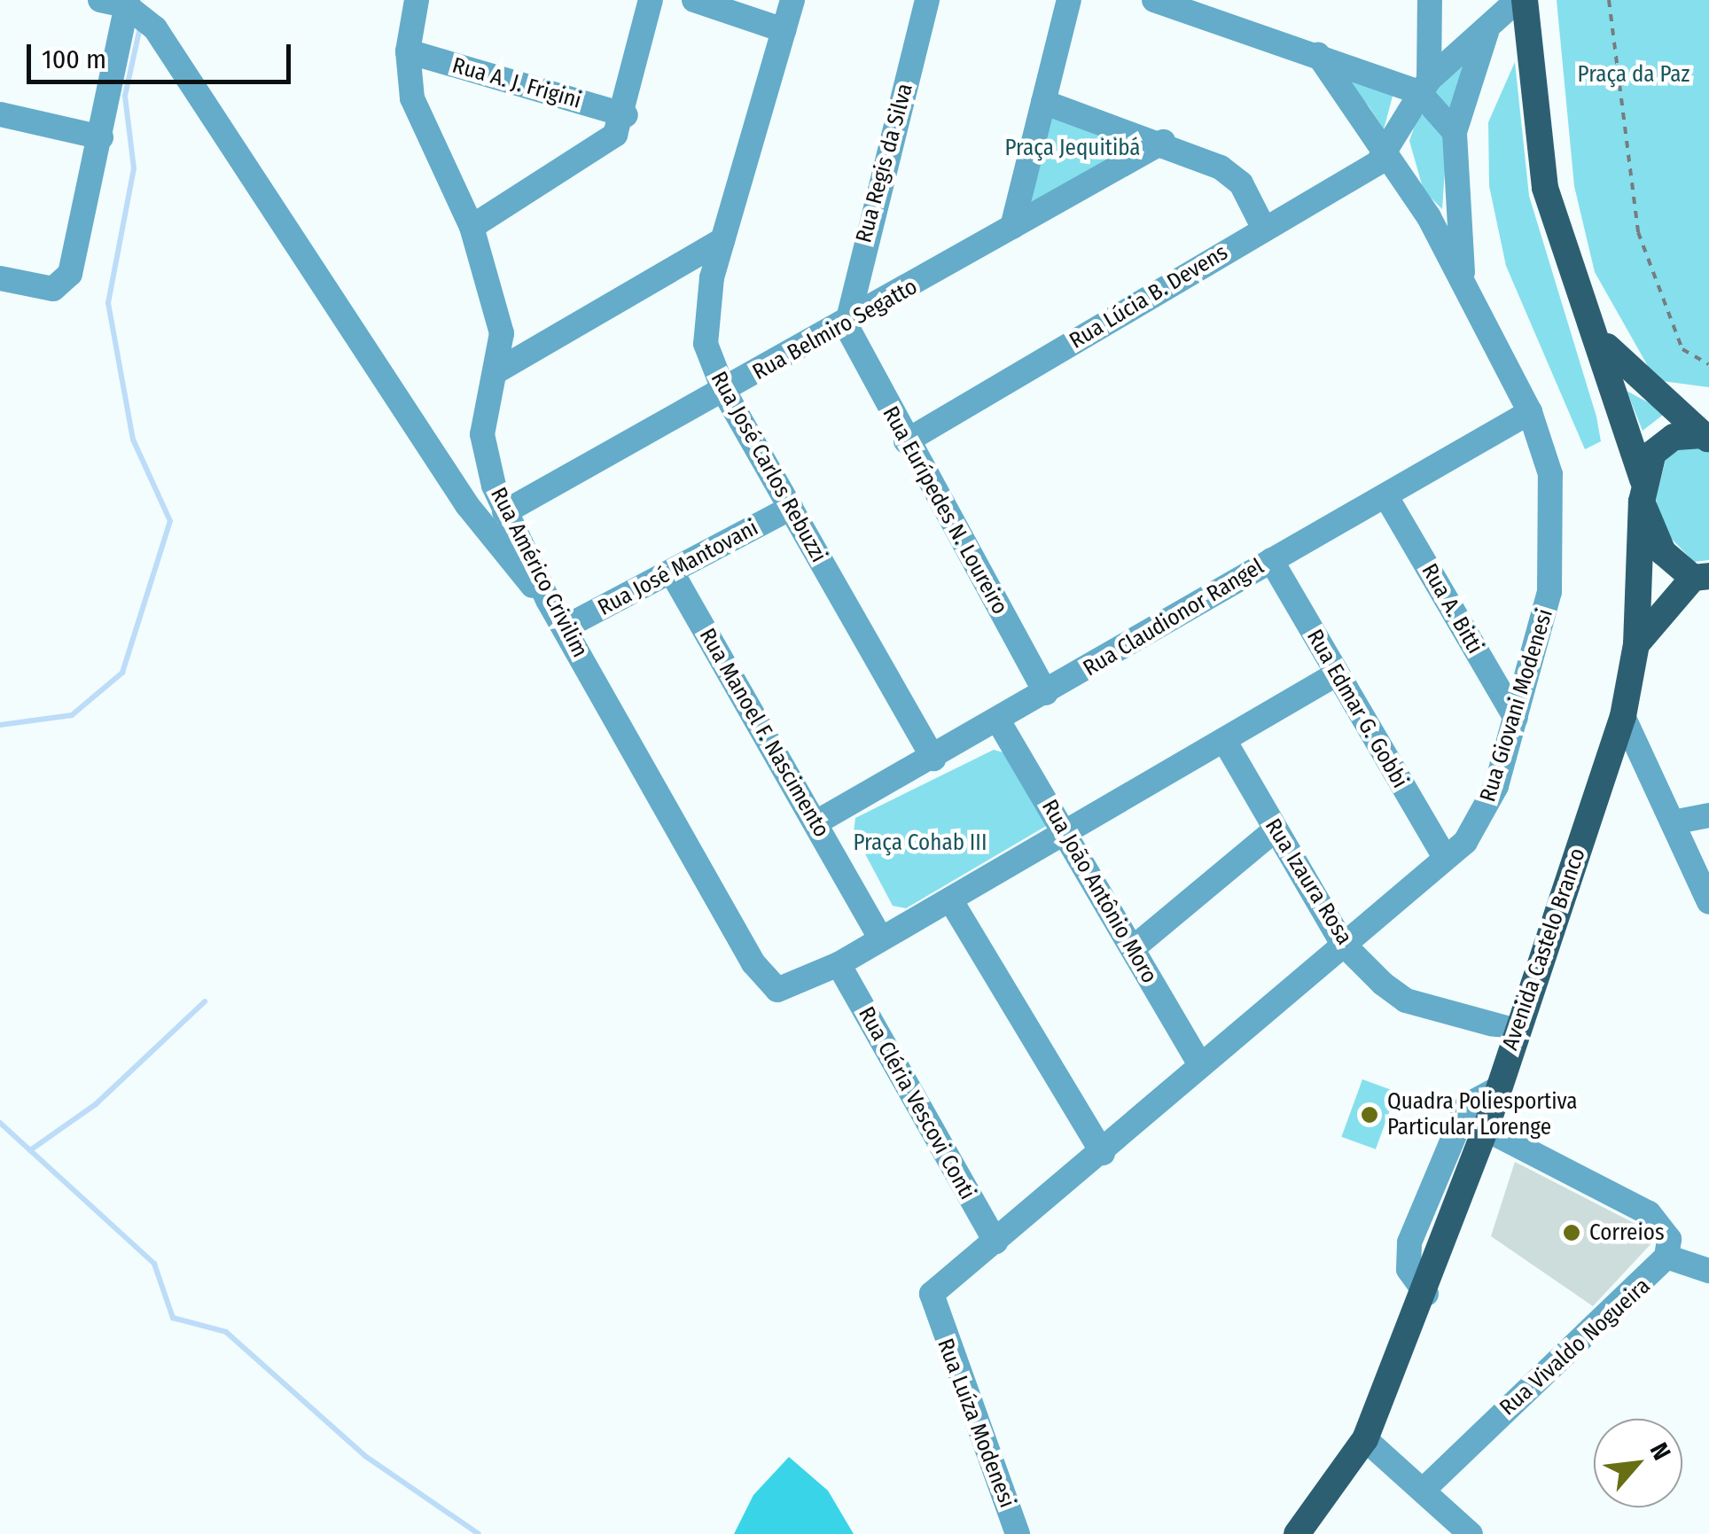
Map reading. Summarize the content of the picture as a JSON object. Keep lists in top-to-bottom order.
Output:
{
  "streets": {
    "main road": ["Avenida Castelo Branco"],
    "street": [
      "Rua A. J. Frigini",
      "Rua Regis da Silva",
      "Rua Lúcia B. Devens",
      "Rua Belmiro Segatto",
      "Rua José Carlos Rebuzzi",
      "Rua Eurípedes N. Loureiro",
      "Rua José Mantovani",
      "Rua Américo Crivilim",
      "Rua A. Bitti",
      "Rua Claudionor Rangel",
      "Rua Giovani Modenesi",
      "Rua Edmar G. Gobbi",
      "Rua Manoel F. Nascimento",
      "Rua Izaura Rosa",
      "Rua João Antônio Moro",
      "Rua Cléria Vescovi Conti",
      "Rua Vivaldo Nogueira",
      "Rua Luíza Modenesi"
    ]
  },
  "crossings": [
    ["Rua A. J. Frigini", "Rua Américo Crivilim"],
    ["Rua Regis da Silva", "Rua Belmiro Segatto"],
    ["Rua Regis da Silva", "Rua Eurípedes N. Loureiro"],
    ["Rua Lúcia B. Devens", "Rua Eurípedes N. Loureiro"],
    ["Rua Belmiro Segatto", "Rua José Carlos Rebuzzi"],
    ["Rua Belmiro Segatto", "Rua Eurípedes N. Loureiro"],
    ["Rua Belmiro Segatto", "Rua Américo Crivilim"],
    ["Rua José Carlos Rebuzzi", "Rua José Mantovani"],
    ["Rua José Carlos Rebuzzi", "Rua Claudionor Rangel"],
    ["Rua Eurípedes N. Loureiro", "Rua Claudionor Rangel"],
    ["Rua José Mantovani", "Rua Américo Crivilim"],
    ["Rua José Mantovani", "Rua Manoel F. Nascimento"],
    ["Rua Américo Crivilim", "Rua Cléria Vescovi Conti"],
    ["Rua A. Bitti", "Rua Claudionor Rangel"],
    ["Rua A. Bitti", "Rua Giovani Modenesi"],
    ["Rua Claudionor Rangel", "Rua Giovani Modenesi"],
    ["Rua Claudionor Rangel", "Rua Edmar G. Gobbi"],
    ["Rua Claudionor Rangel", "Rua Manoel F. Nascimento"],
    ["Rua Claudionor Rangel", "Rua João Antônio Moro"],
    ["Rua Giovani Modenesi", "Rua Edmar G. Gobbi"],
    ["Rua Giovani Modenesi", "Rua Izaura Rosa"],
    ["Rua Giovani Modenesi", "Rua João Antônio Moro"],
    ["Rua Giovani Modenesi", "Rua Cléria Vescovi Conti"],
    ["Rua Giovani Modenesi", "Rua Luíza Modenesi"],
    ["Rua Izaura Rosa", "Avenida Castelo Branco"],
    ["Avenida Castelo Branco", "Rua Vivaldo Nogueira"]
  ],
  "parks": ["Praça da Paz", "Praça Jequitibá", "Praça Cohab III"],
  "places": ["Quadra Poliesportiva Particular Lorenge", "Correios"],
  "scale_bar": "100 m",
  "north": "top right"
}
